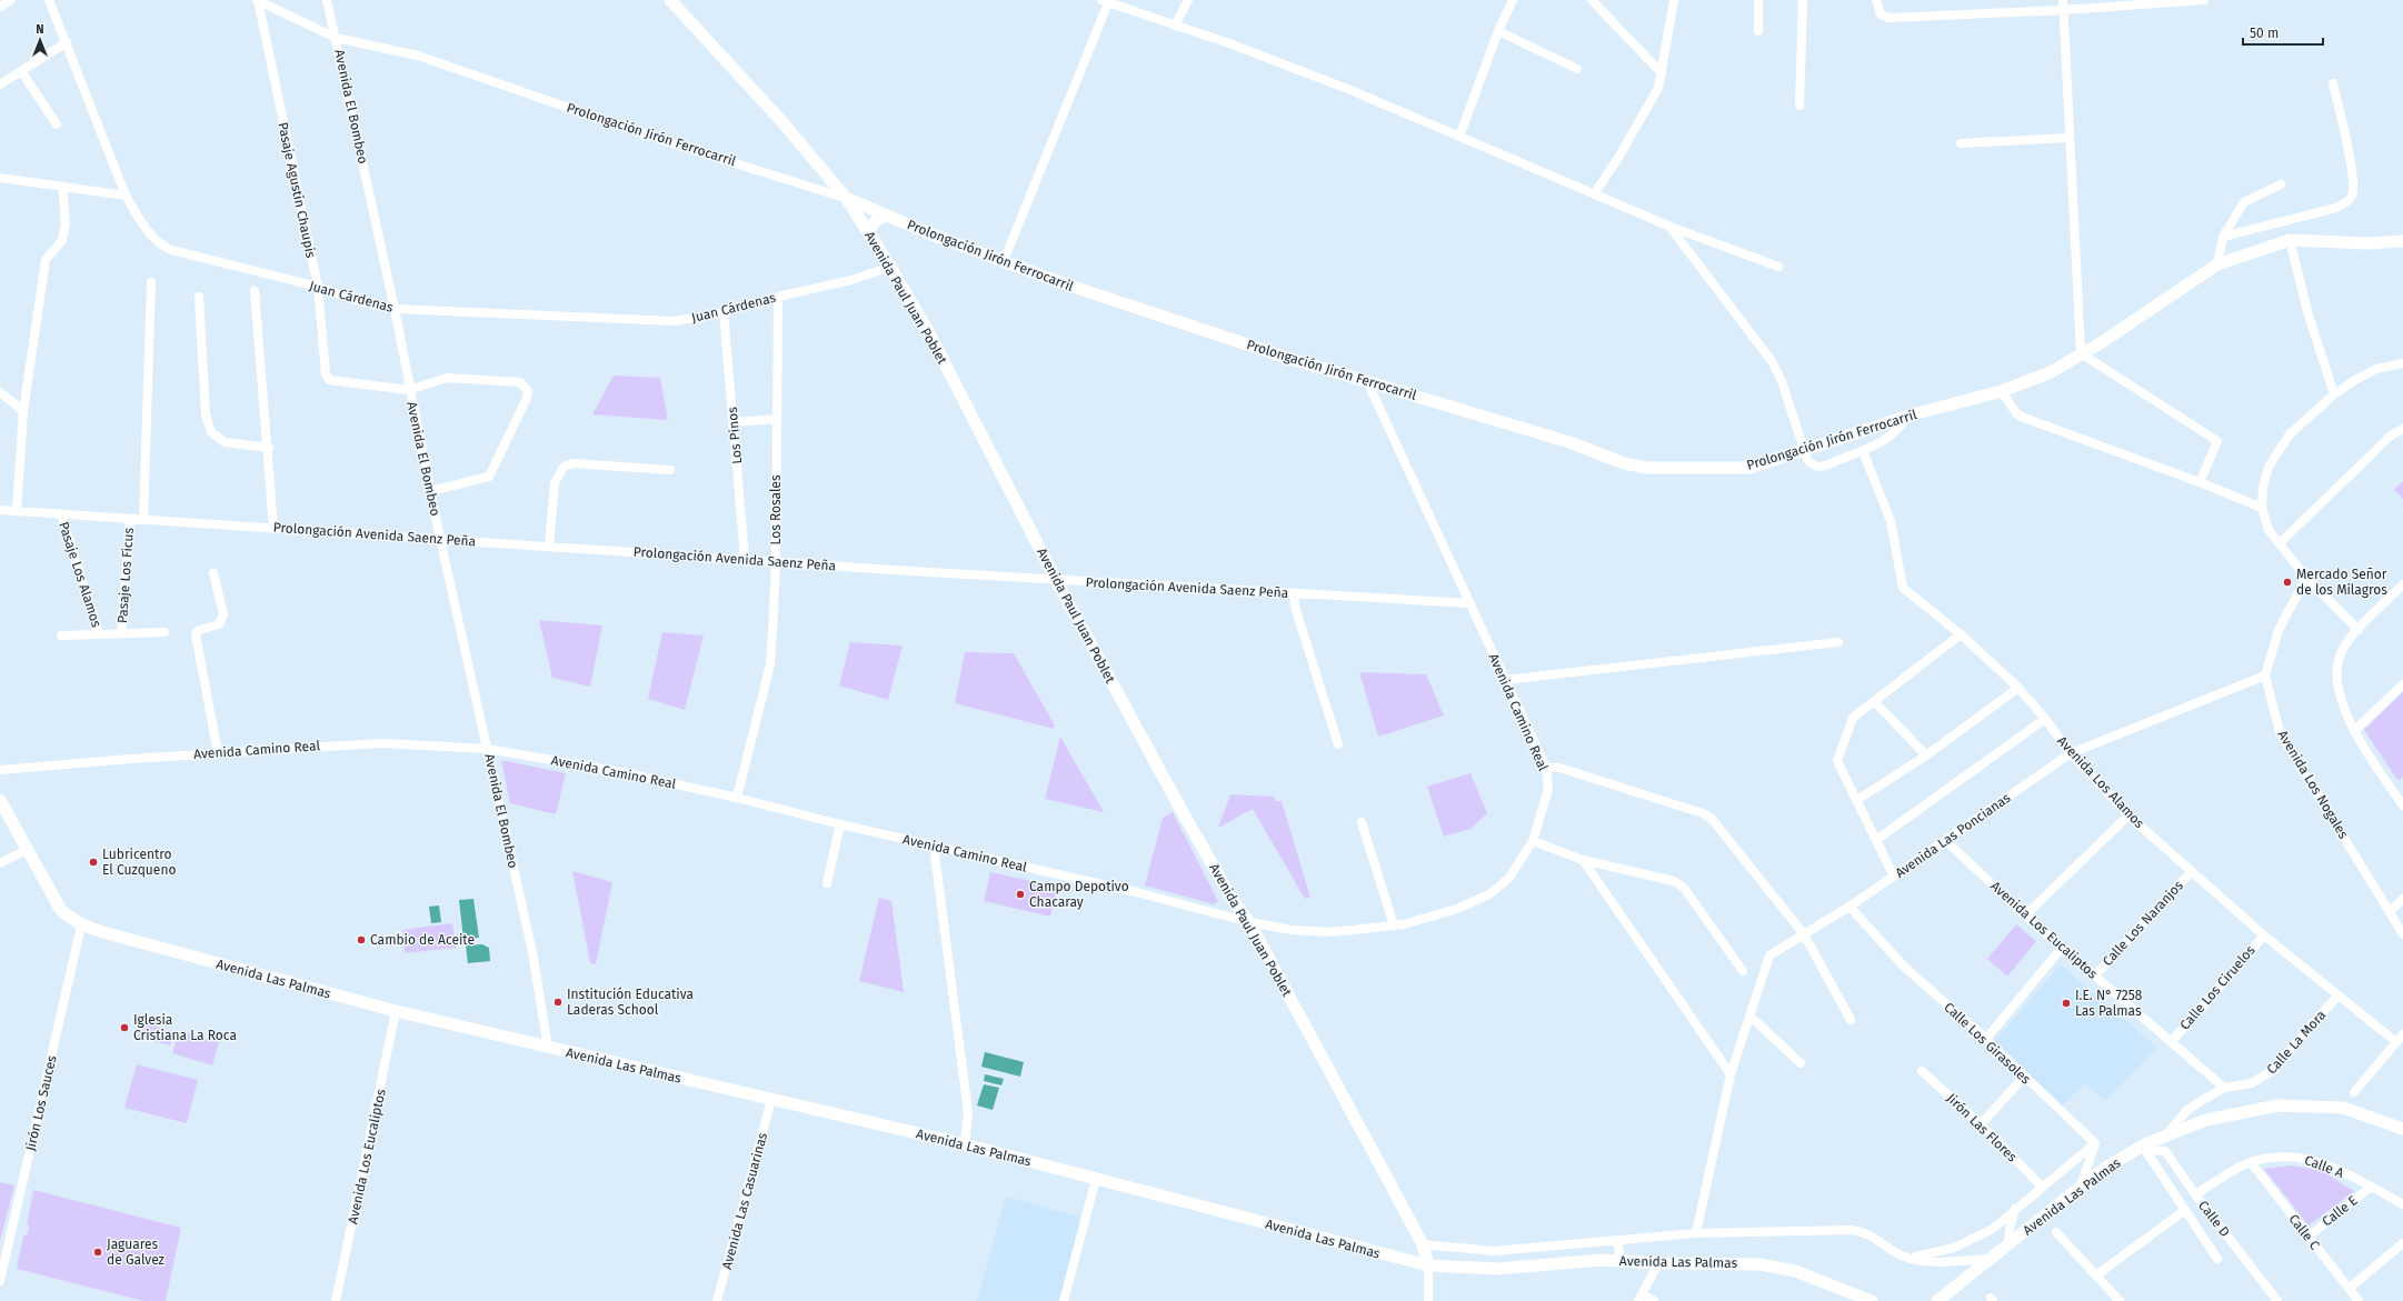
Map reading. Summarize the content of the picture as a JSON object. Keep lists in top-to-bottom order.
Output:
{
  "streets": {
    "street": [
      "Avenida El Bombeo",
      "Prolongación Jirón Ferrocarril",
      "Pasaje Agustín Chaupis",
      "Juan Cárdenas",
      "Avenida Paul Juan Poblet",
      "Los Pinos",
      "Los Rosales",
      "Prolongación Avenida Saenz Peña",
      "Pasaje Los Alamos",
      "Pasaje Los Ficus",
      "Avenida Camino Real",
      "Avenida Los Alamos",
      "Avenida Los Nogales",
      "Avenida Las Poncianas",
      "Calle Los Naranjos",
      "Avenida Los Eucaliptos",
      "Avenida Las Palmas",
      "Calle Los Ciruelos",
      "Calle La Mora",
      "Calle Los Girasoles",
      "Jirón Los Sauces",
      "Jirón Las Flores",
      "Calle A",
      "Avenida Las Casuarinas",
      "Calle E",
      "Calle D",
      "Calle C"
    ]
  },
  "crossings": [
    ["Avenida El Bombeo", "Prolongación Jirón Ferrocarril"],
    ["Avenida El Bombeo", "Pasaje Agustín Chaupis"],
    ["Avenida El Bombeo", "Juan Cárdenas"],
    ["Avenida El Bombeo", "Prolongación Avenida Saenz Peña"],
    ["Avenida El Bombeo", "Avenida Camino Real"],
    ["Avenida El Bombeo", "Avenida Las Palmas"],
    ["Prolongación Jirón Ferrocarril", "Pasaje Agustín Chaupis"],
    ["Prolongación Jirón Ferrocarril", "Avenida Paul Juan Poblet"],
    ["Prolongación Jirón Ferrocarril", "Avenida Camino Real"],
    ["Pasaje Agustín Chaupis", "Juan Cárdenas"],
    ["Juan Cárdenas", "Avenida Paul Juan Poblet"],
    ["Juan Cárdenas", "Los Pinos"],
    ["Juan Cárdenas", "Los Rosales"],
    ["Avenida Paul Juan Poblet", "Prolongación Avenida Saenz Peña"],
    ["Avenida Paul Juan Poblet", "Avenida Camino Real"],
    ["Avenida Paul Juan Poblet", "Avenida Las Palmas"],
    ["Los Pinos", "Prolongación Avenida Saenz Peña"],
    ["Los Rosales", "Prolongación Avenida Saenz Peña"],
    ["Los Rosales", "Avenida Camino Real"],
    ["Prolongación Avenida Saenz Peña", "Pasaje Los Alamos"],
    ["Prolongación Avenida Saenz Peña", "Pasaje Los Ficus"],
    ["Prolongación Avenida Saenz Peña", "Avenida Camino Real"],
    ["Avenida Los Alamos", "Avenida Las Poncianas"],
    ["Avenida Los Alamos", "Calle Los Naranjos"],
    ["Avenida Los Alamos", "Calle Los Ciruelos"],
    ["Avenida Los Alamos", "Calle La Mora"],
    ["Avenida Los Nogales", "Avenida Las Poncianas"],
    ["Avenida Las Poncianas", "Avenida Los Eucaliptos"],
    ["Avenida Las Poncianas", "Calle Los Girasoles"],
    ["Calle Los Naranjos", "Avenida Los Eucaliptos"],
    ["Avenida Los Eucaliptos", "Avenida Las Palmas"],
    ["Avenida Los Eucaliptos", "Calle Los Ciruelos"],
    ["Avenida Los Eucaliptos", "Calle La Mora"],
    ["Avenida Las Palmas", "Calle La Mora"],
    ["Avenida Las Palmas", "Jirón Los Sauces"],
    ["Avenida Las Palmas", "Avenida Las Casuarinas"],
    ["Avenida Las Palmas", "Calle D"],
    ["Calle A", "Calle E"],
    ["Calle A", "Calle D"],
    ["Calle A", "Calle C"],
    ["Calle E", "Calle C"]
  ],
  "places": [
    "Mercado Señor de los Milagros",
    "Lubricentro El Cuzqueno",
    "Campo Depotivo Chacaray",
    "Cambio de Aceite",
    "Institución Educativa Laderas School",
    "I.E. N° 7258 Las Palmas",
    "Iglesia Cristiana La Roca",
    "Jaguares de Galvez"
  ],
  "scale_bar": "50 m",
  "north": "top"
}
